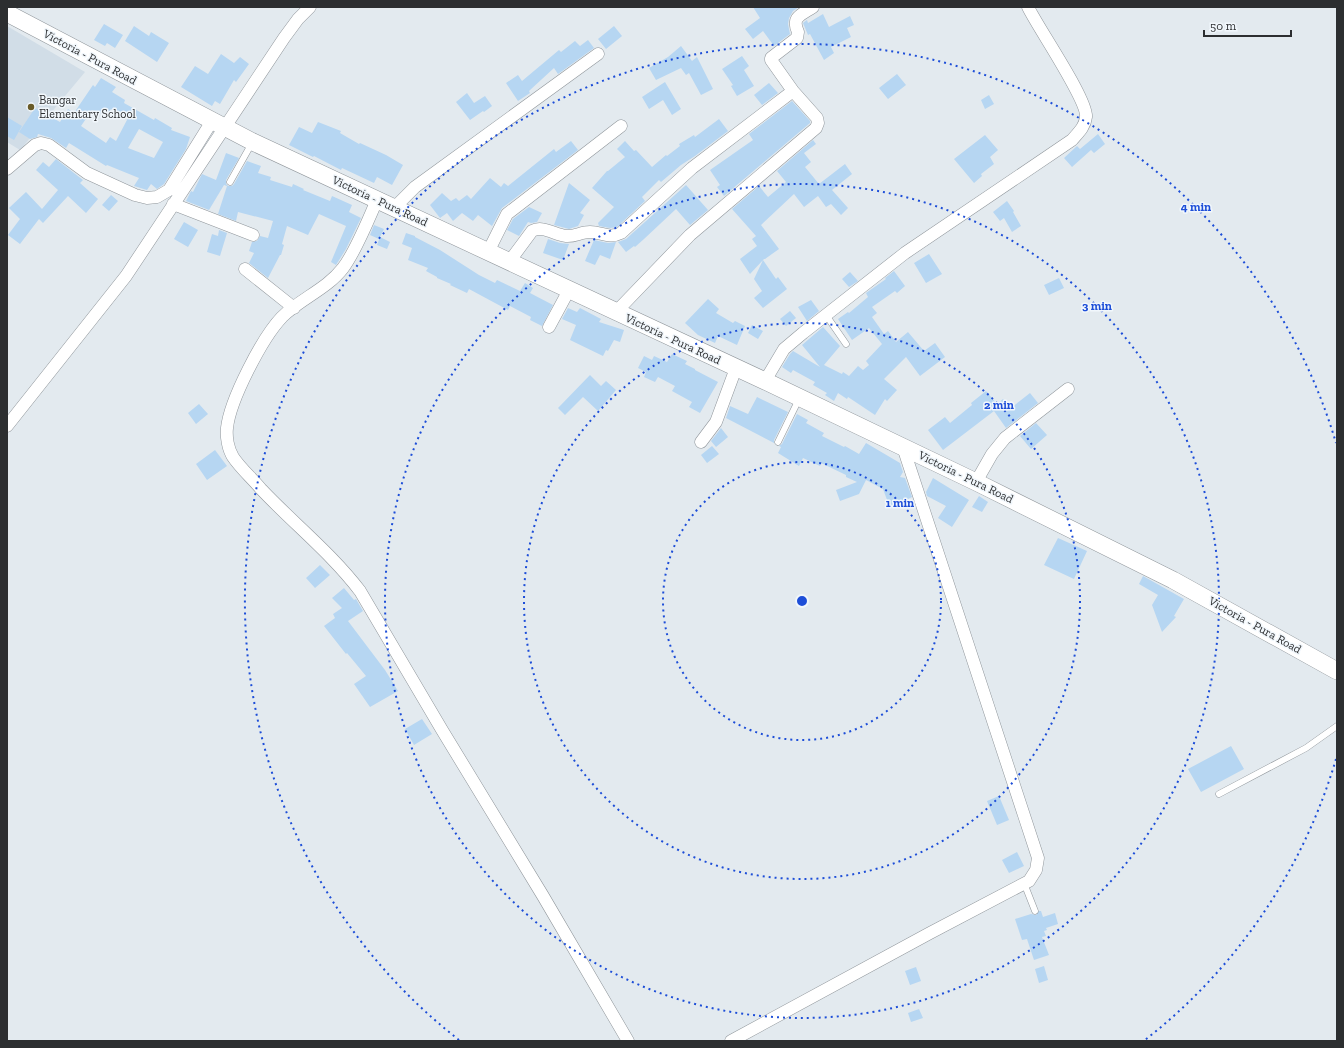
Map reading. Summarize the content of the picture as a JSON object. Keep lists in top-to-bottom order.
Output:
{
  "streets": {
    "main road": ["Victoria - Pura Road"]
  },
  "places": ["Bangar Elementary School"],
  "scale_bar": "50 m",
  "rings": [
    "4 min",
    "3 min",
    "2 min",
    "1 min"
  ]
}
